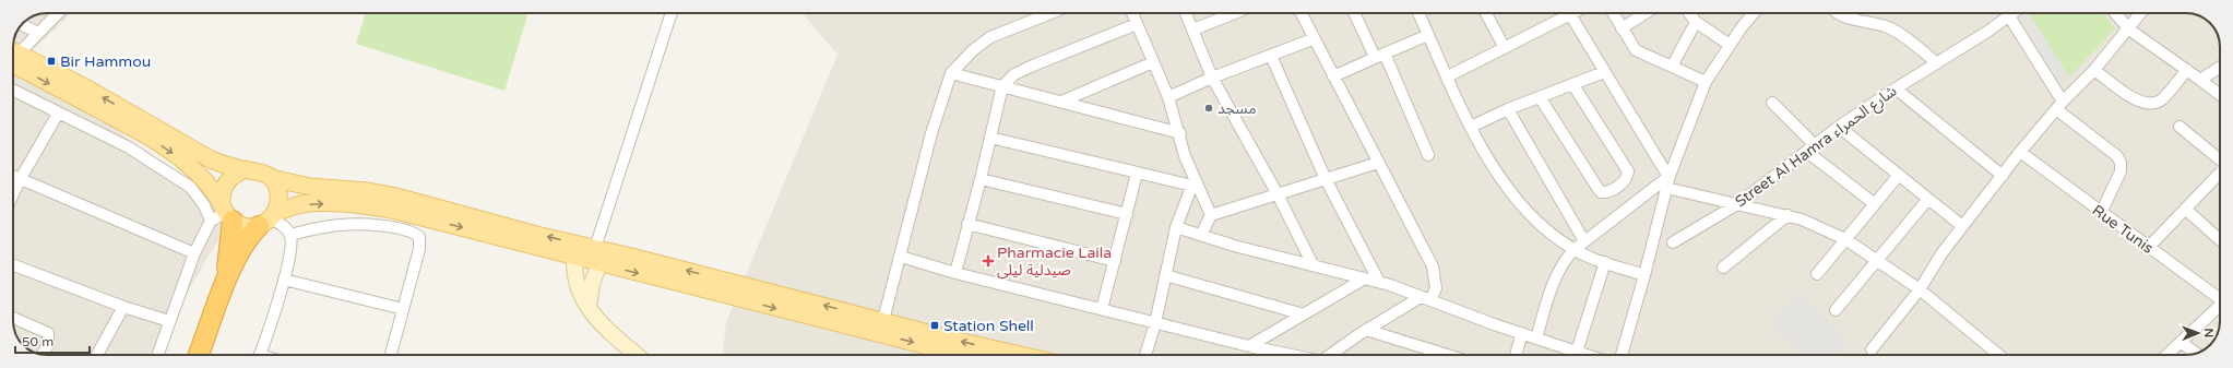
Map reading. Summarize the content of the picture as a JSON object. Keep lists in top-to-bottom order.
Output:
{
  "streets": {
    "street": ["Street Al Hamra شارع الحمراء", "Rue Tunis"]
  },
  "places": {
    "transit": ["Bir Hammou", "Station Shell"],
    "other": ["مسجد"],
    "health": ["Pharmacie Laila صيدلية ليلى"]
  },
  "scale_bar": "50 m",
  "north": "right"
}
